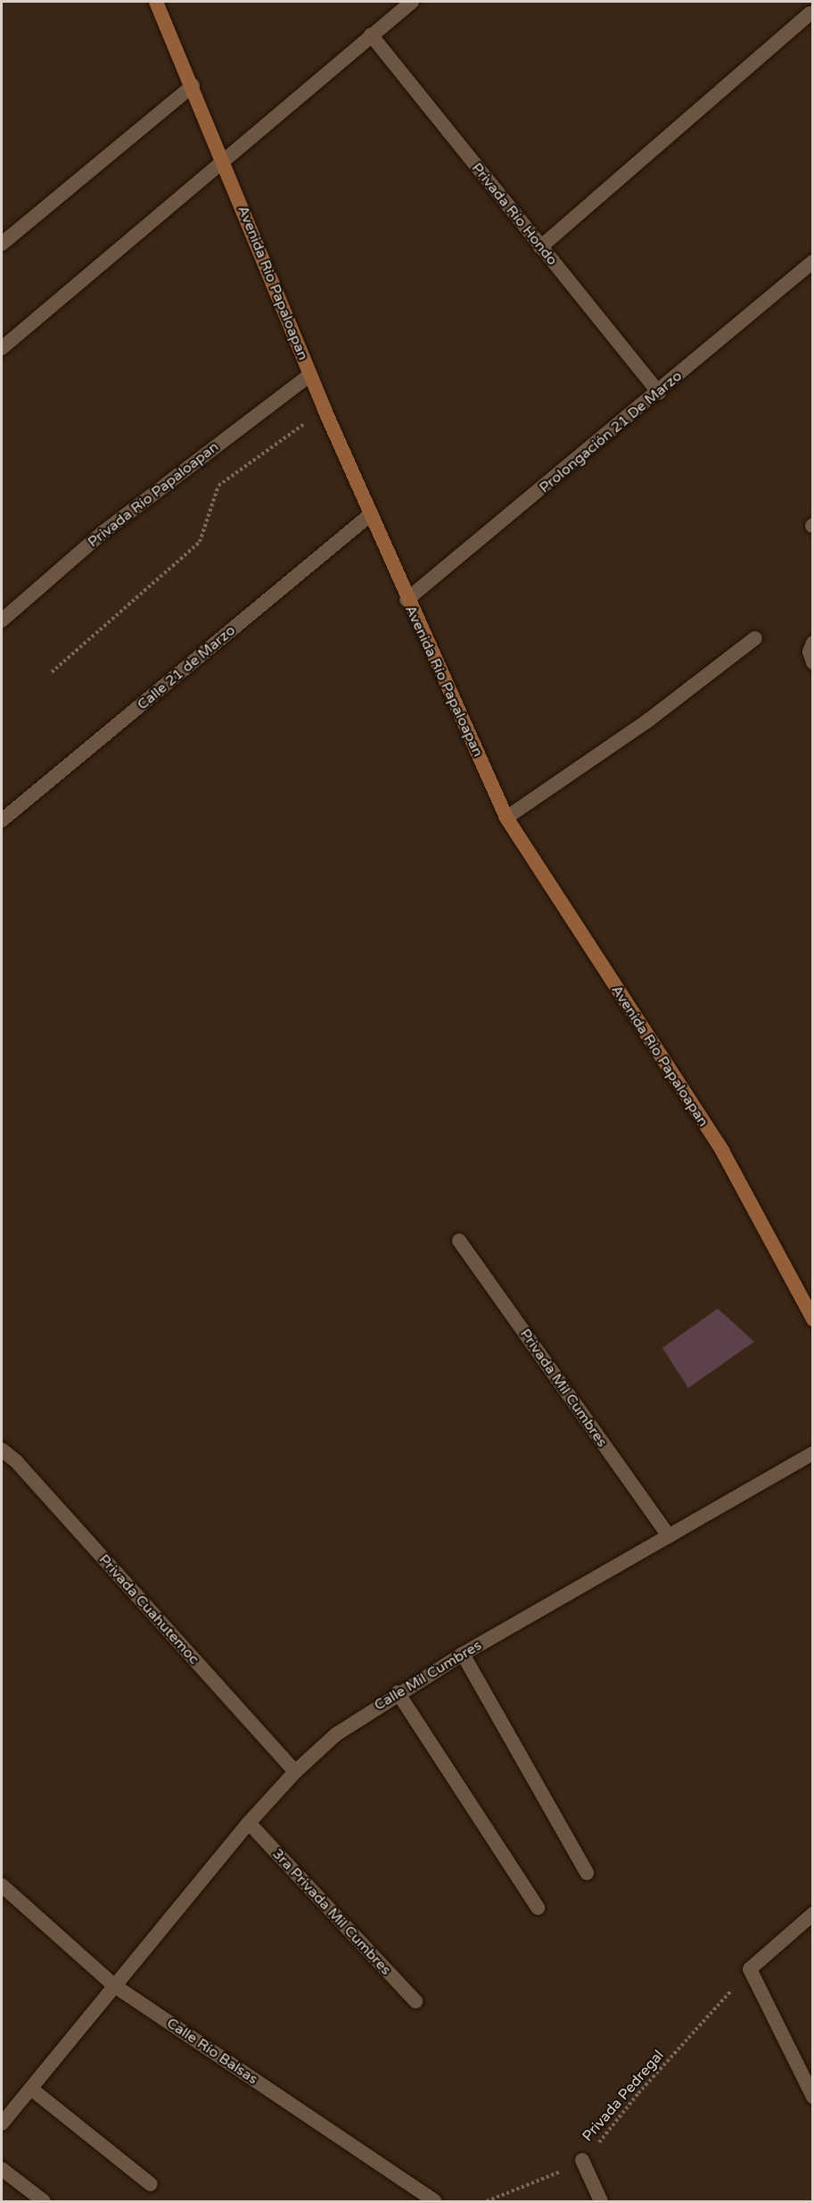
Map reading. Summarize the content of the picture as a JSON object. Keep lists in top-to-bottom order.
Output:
{
  "streets": {
    "main road": ["Avenida Río Papaloapan"],
    "street": [
      "Privada Río Hondo",
      "Prolongación 21 De Marzo",
      "Privada Río Papaloapan",
      "Calle 21 de Marzo",
      "Privada Mil Cumbres",
      "Privada Cuahutemoc",
      "Calle Mil Cumbres",
      "3ra Privada Mil Cumbres",
      "Calle Río Balsas"
    ],
    "path": ["Privada Pedregal"]
  },
  "crossings": [
    ["Privada Río Hondo", "Prolongación 21 De Marzo"],
    ["Avenida Río Papaloapan", "Prolongación 21 De Marzo"],
    ["Avenida Río Papaloapan", "Privada Río Papaloapan"],
    ["Avenida Río Papaloapan", "Calle 21 de Marzo"],
    ["Privada Mil Cumbres", "Calle Mil Cumbres"],
    ["Privada Cuahutemoc", "Calle Mil Cumbres"],
    ["Calle Mil Cumbres", "3ra Privada Mil Cumbres"],
    ["Calle Mil Cumbres", "Calle Río Balsas"]
  ]
}
